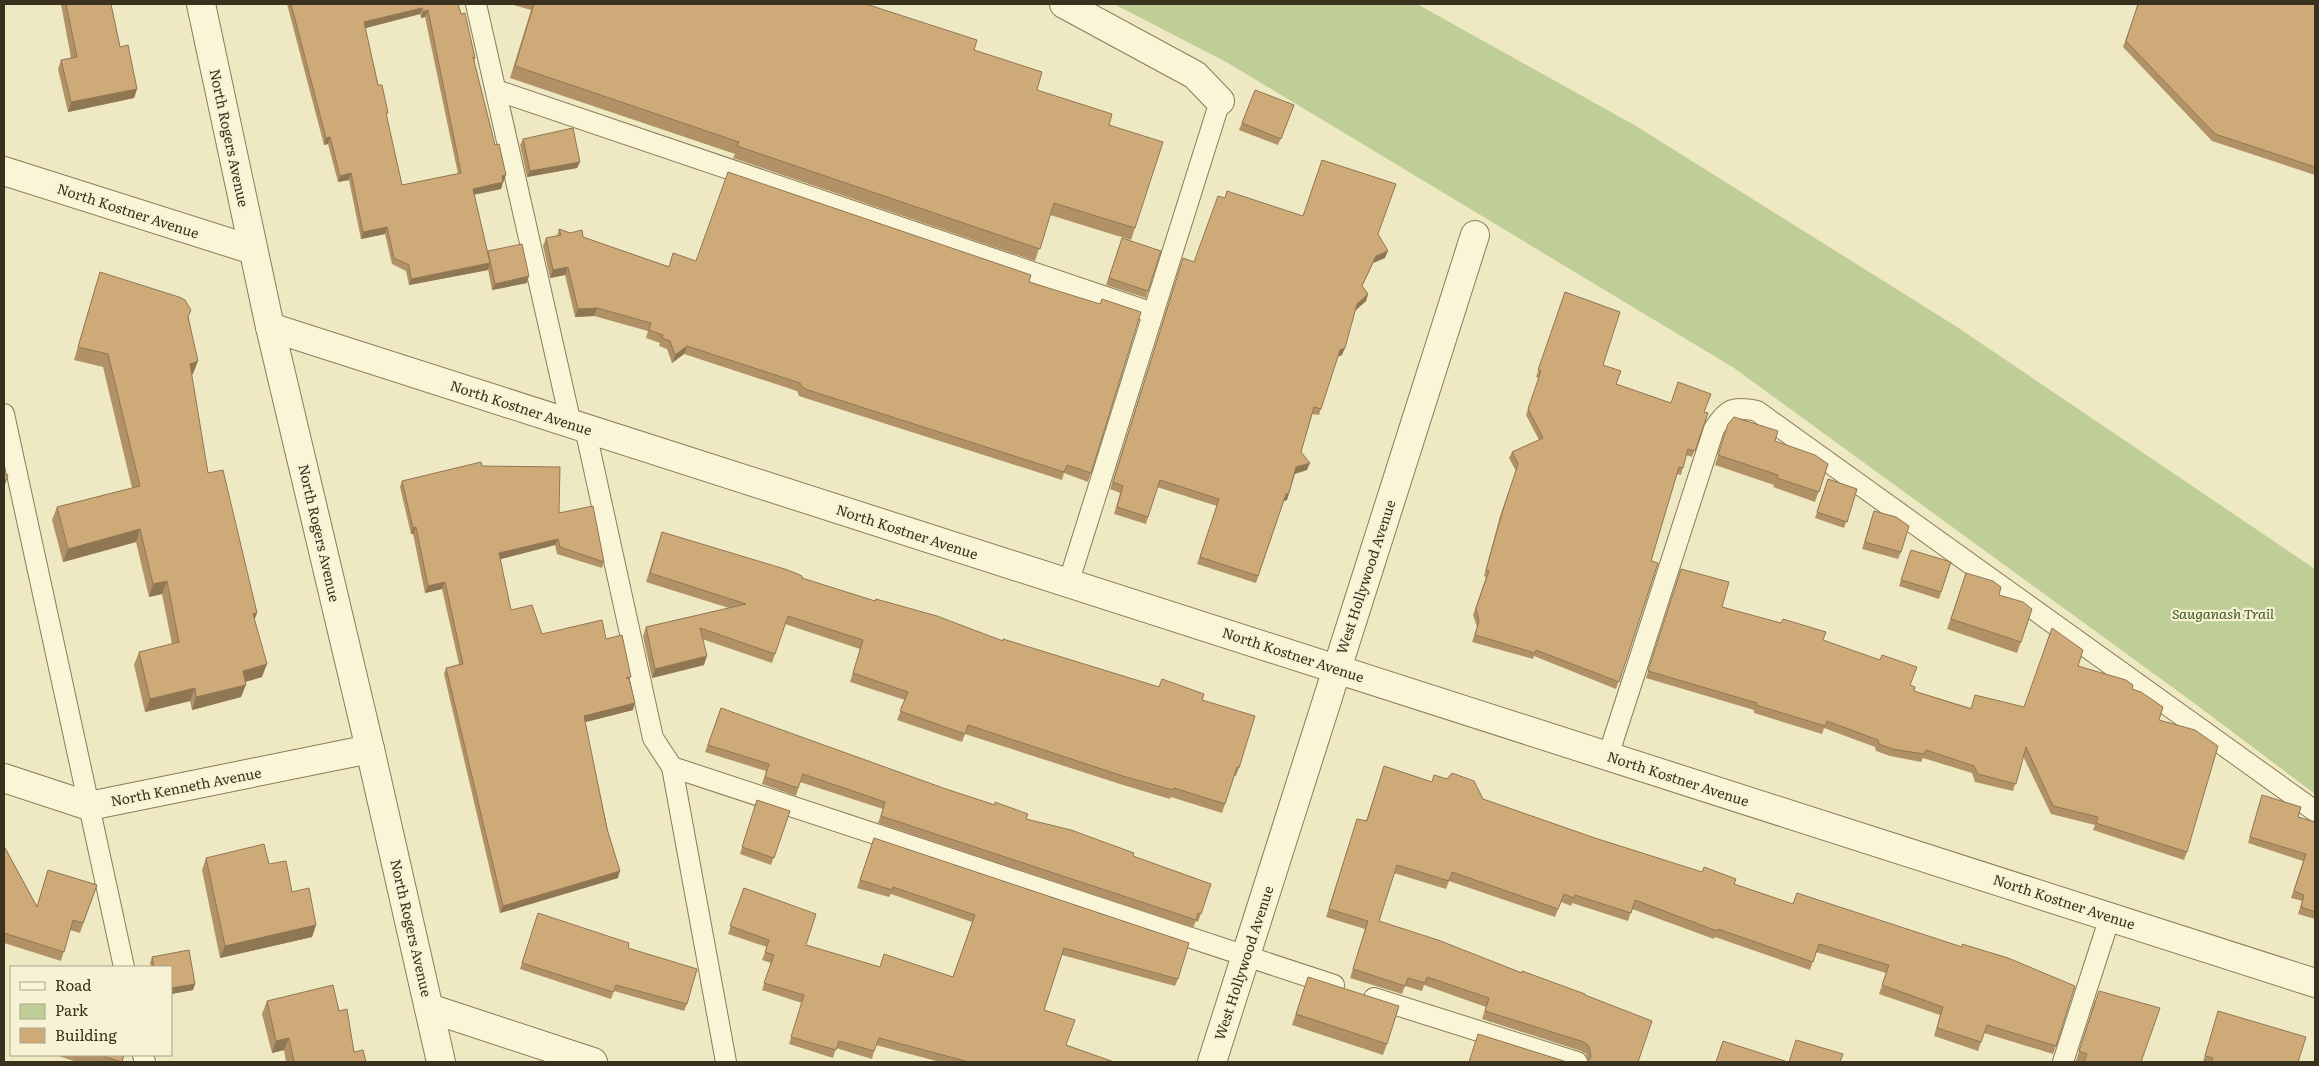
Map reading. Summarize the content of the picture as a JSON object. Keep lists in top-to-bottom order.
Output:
{
  "streets": {
    "street": [
      "North Rogers Avenue",
      "North Kostner Avenue",
      "West Hollywood Avenue",
      "North Kenneth Avenue"
    ]
  },
  "crossings": [
    ["North Rogers Avenue", "North Kostner Avenue"],
    ["North Rogers Avenue", "North Kenneth Avenue"],
    ["North Kostner Avenue", "West Hollywood Avenue"]
  ],
  "parks": ["Sauganash Trail"],
  "legend": ["Road", "Park", "Building"]
}
